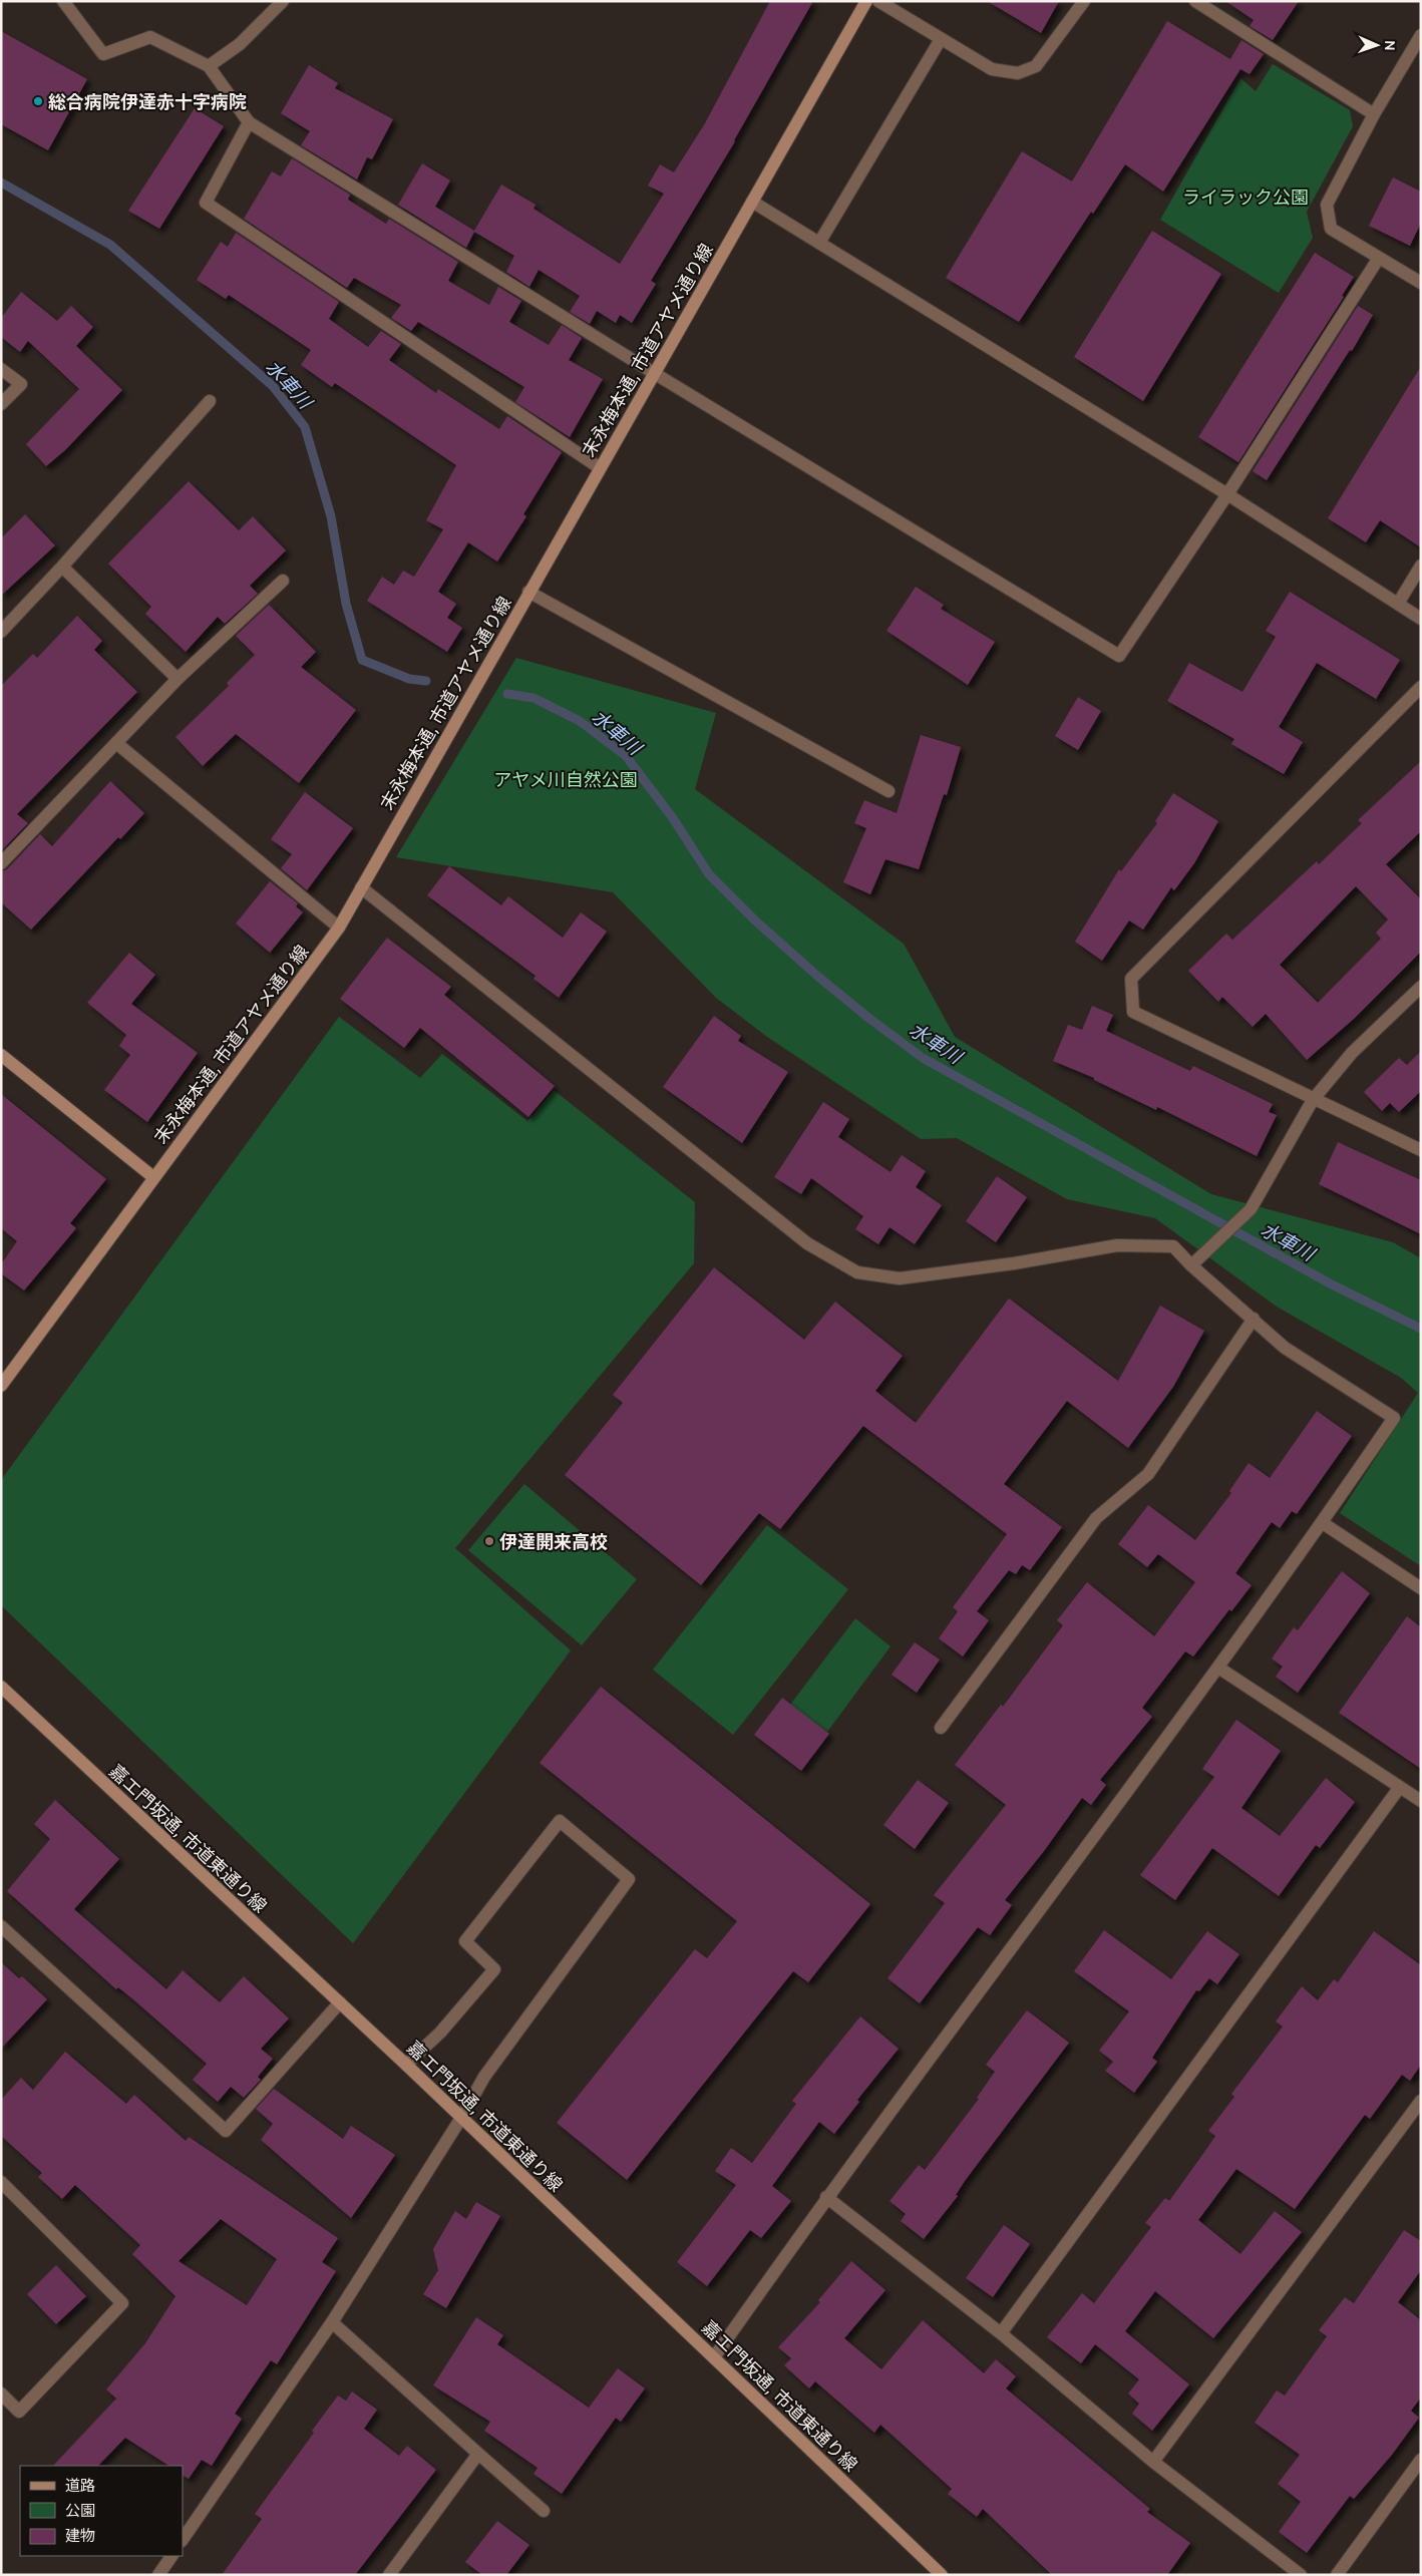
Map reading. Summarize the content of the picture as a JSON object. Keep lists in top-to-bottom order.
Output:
{
  "streets": {
    "street": ["末永梅本通, 市道アヤメ通り線", "嘉エ門坂通, 市道東通り線"]
  },
  "water": ["水車川"],
  "parks": ["ライラック公園", "アヤメ川自然公園"],
  "places": ["総合病院伊達赤十字病院", "伊達開来高校"],
  "legend": ["道路", "公園", "建物"],
  "north": "right"
}
